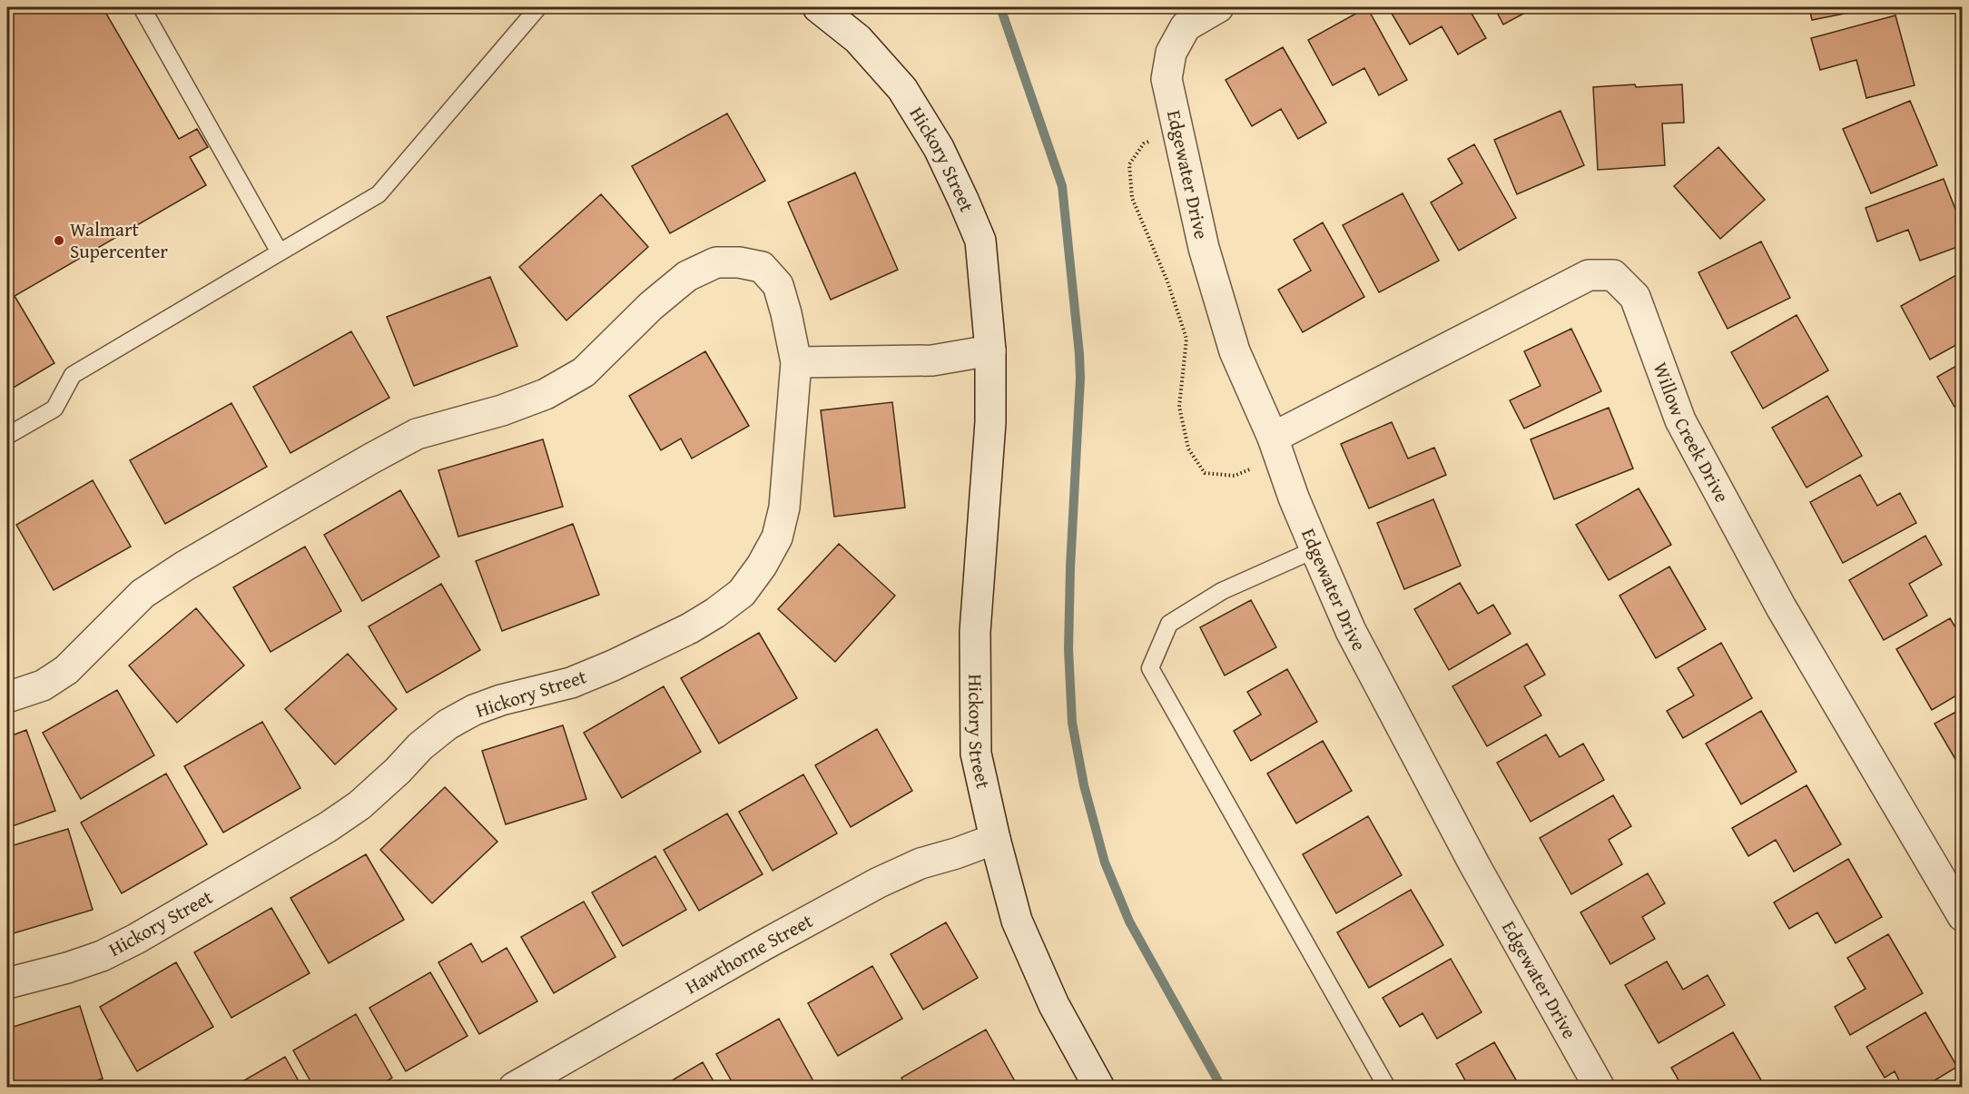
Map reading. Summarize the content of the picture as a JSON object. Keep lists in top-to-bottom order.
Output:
{
  "streets": {
    "street": [
      "Hickory Street",
      "Edgewater Drive",
      "Willow Creek Drive",
      "Hawthorne Street"
    ]
  },
  "crossings": [
    ["Hickory Street", "Hawthorne Street"],
    ["Edgewater Drive", "Willow Creek Drive"]
  ],
  "places": ["Walmart Supercenter"]
}
